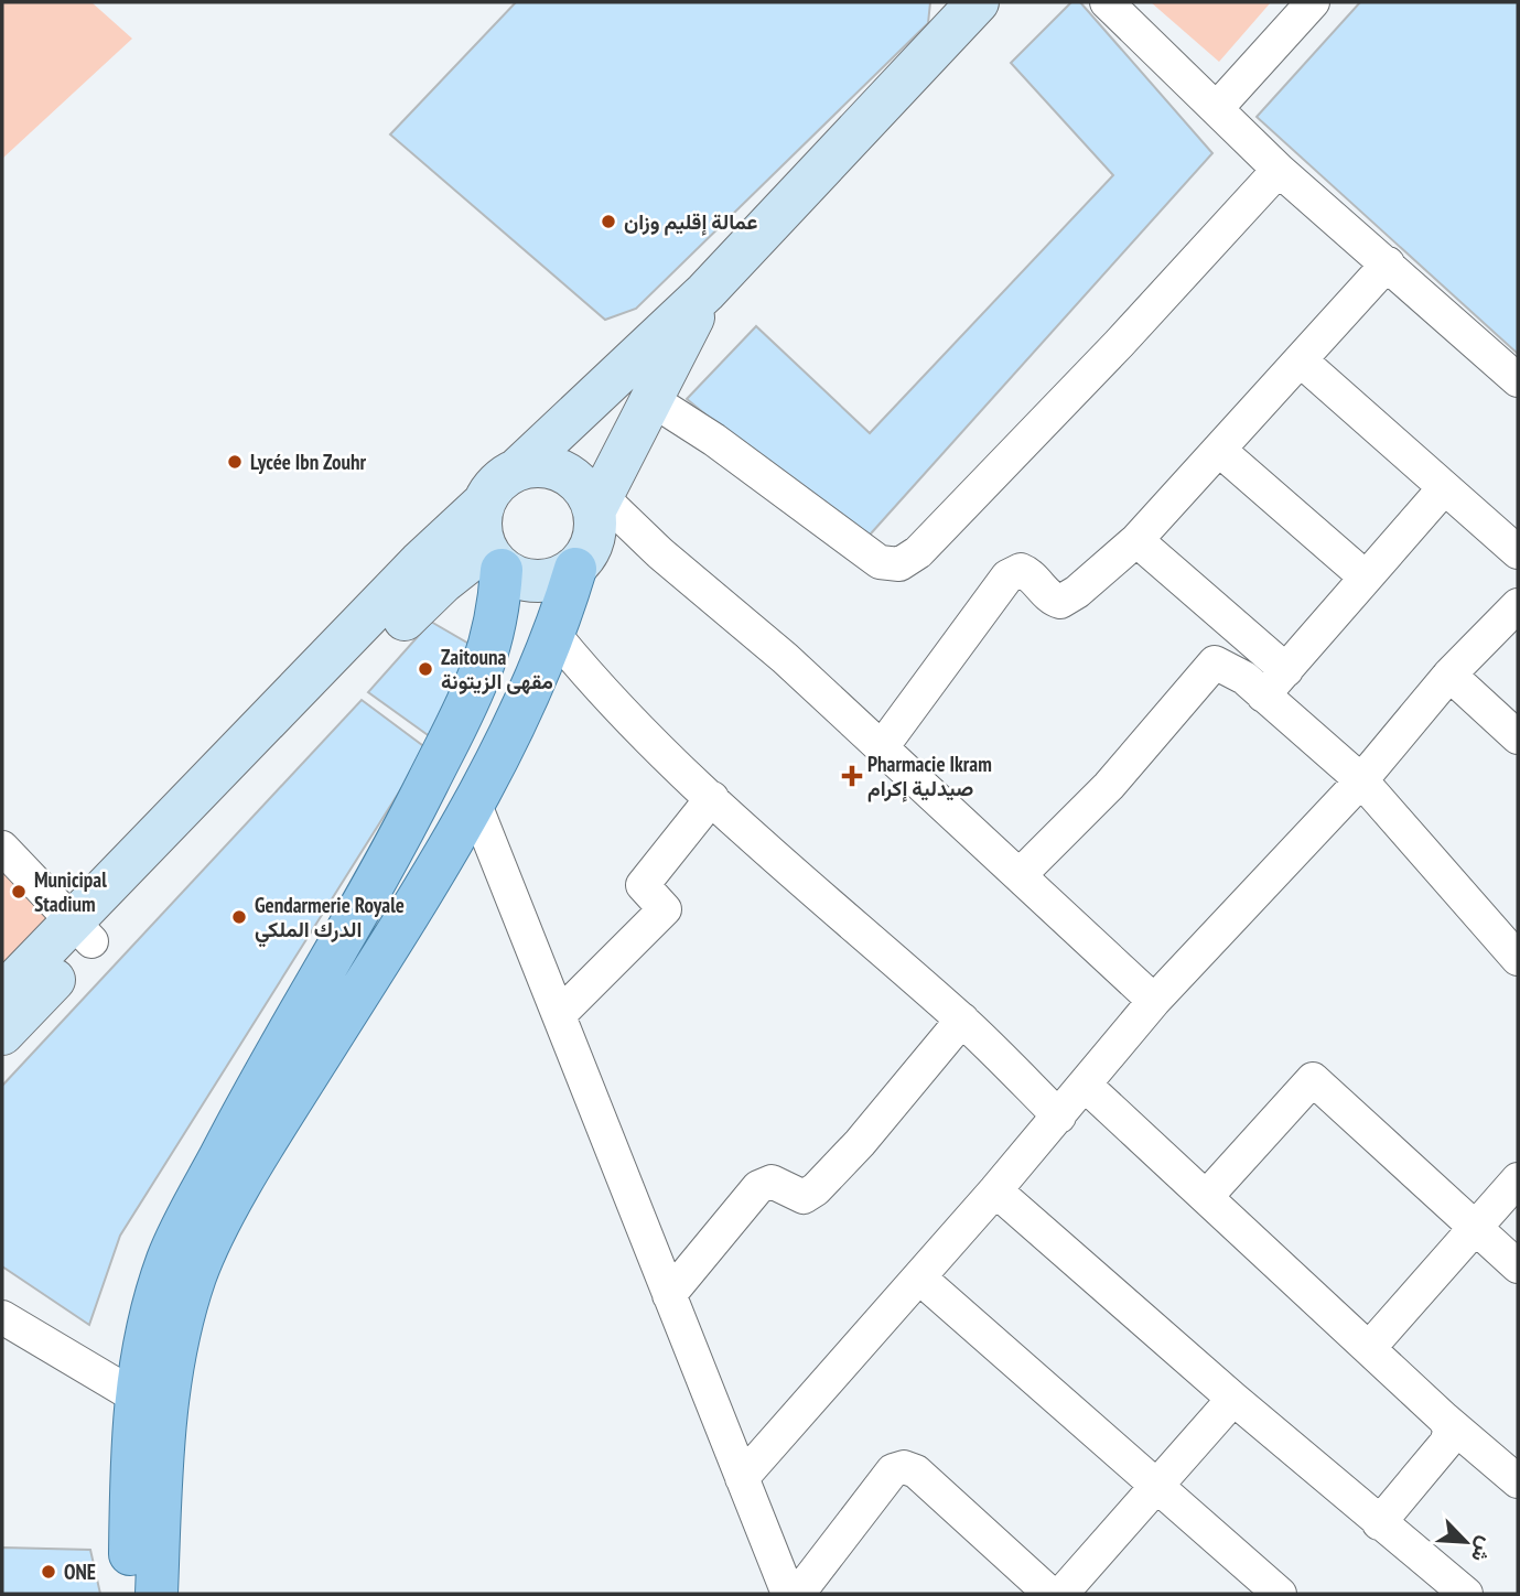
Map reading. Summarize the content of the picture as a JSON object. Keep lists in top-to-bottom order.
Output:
{
  "places": {
    "other": [
      "عمالة إقليم وزان",
      "Lycée Ibn Zouhr",
      "Zaitouna مقهى الزيتونة",
      "Municipal Stadium",
      "Gendarmerie Royale الدرك الملكي",
      "ONE"
    ],
    "health": ["Pharmacie Ikram صيدلية إكرام"]
  },
  "north": "bottom right"
}
